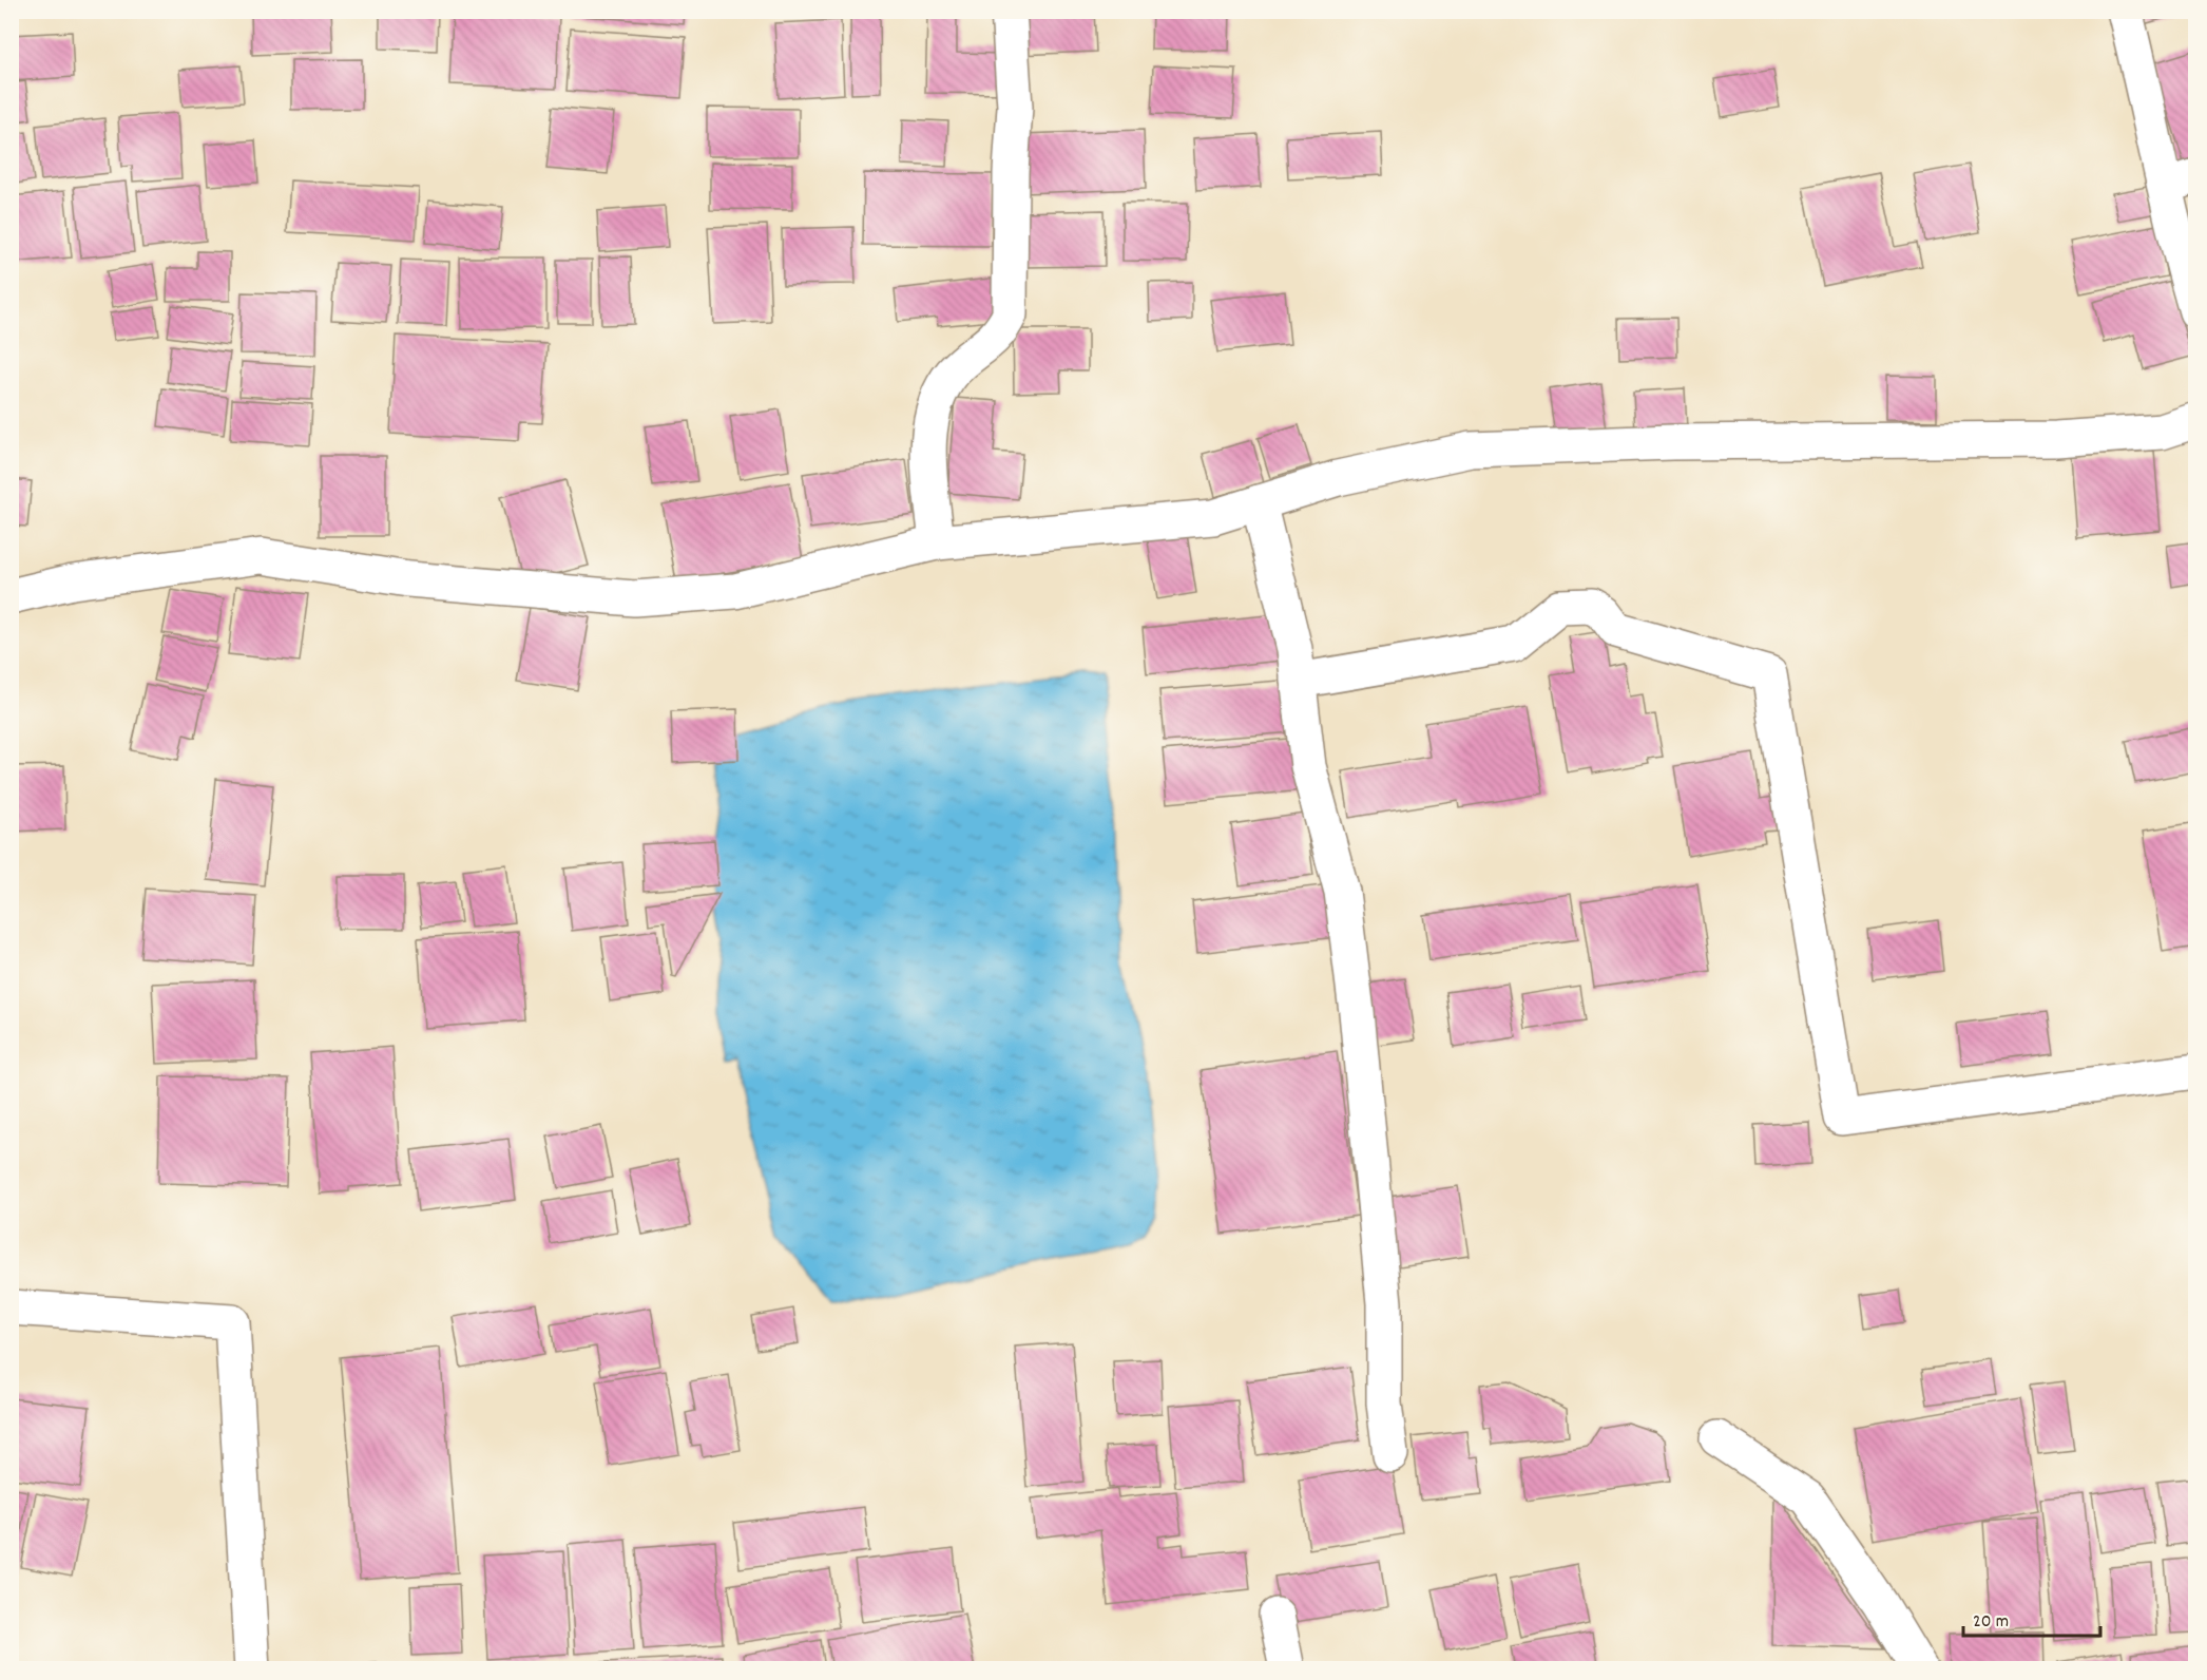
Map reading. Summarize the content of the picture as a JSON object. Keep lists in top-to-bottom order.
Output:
{
  "scale_bar": "20 m"
}
